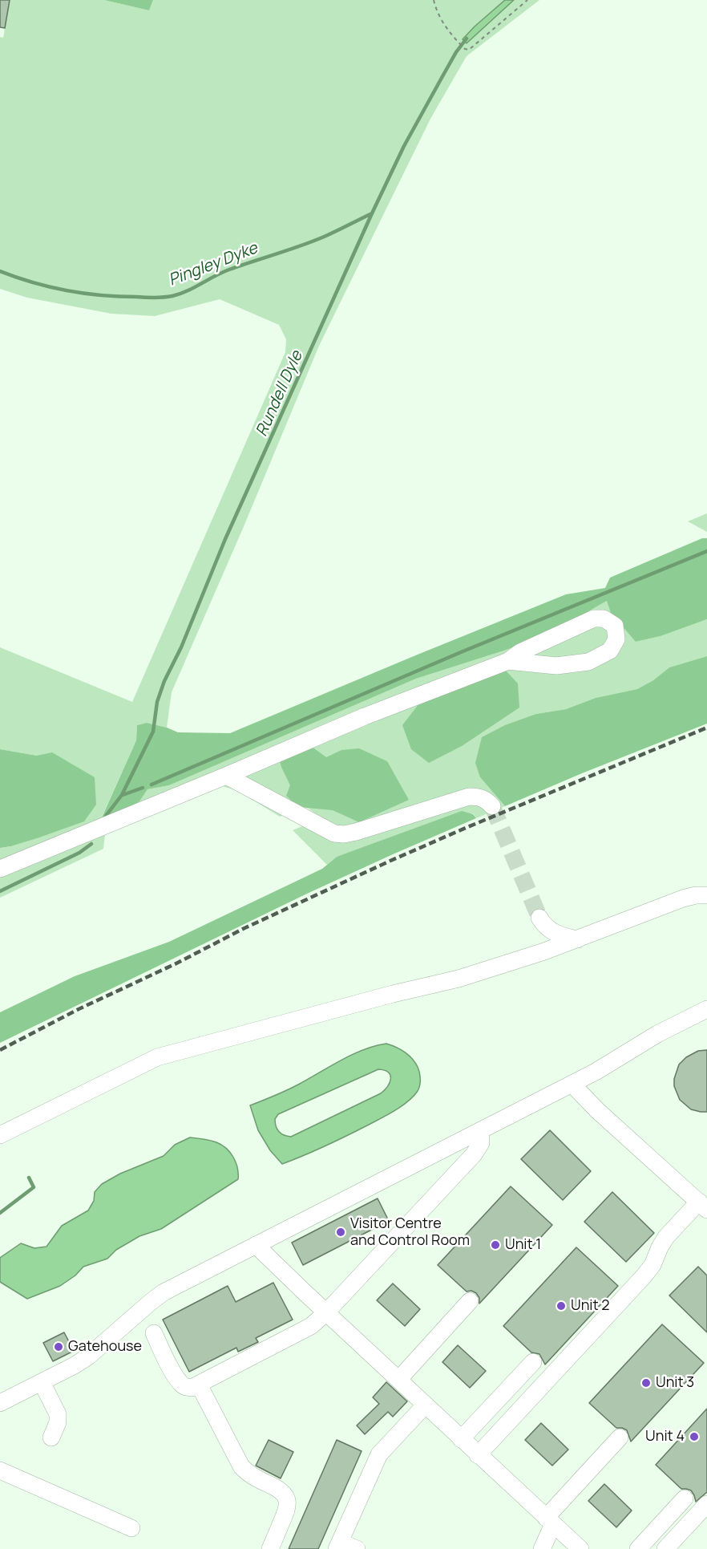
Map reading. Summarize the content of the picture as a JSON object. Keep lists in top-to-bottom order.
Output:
{
  "water": ["Pingley Dyke", "Rundell Dyle"],
  "places": [
    "Visitor Centre and Control Room",
    "Unit 1",
    "Unit 2",
    "Gatehouse",
    "Unit 3",
    "Unit 4"
  ]
}
